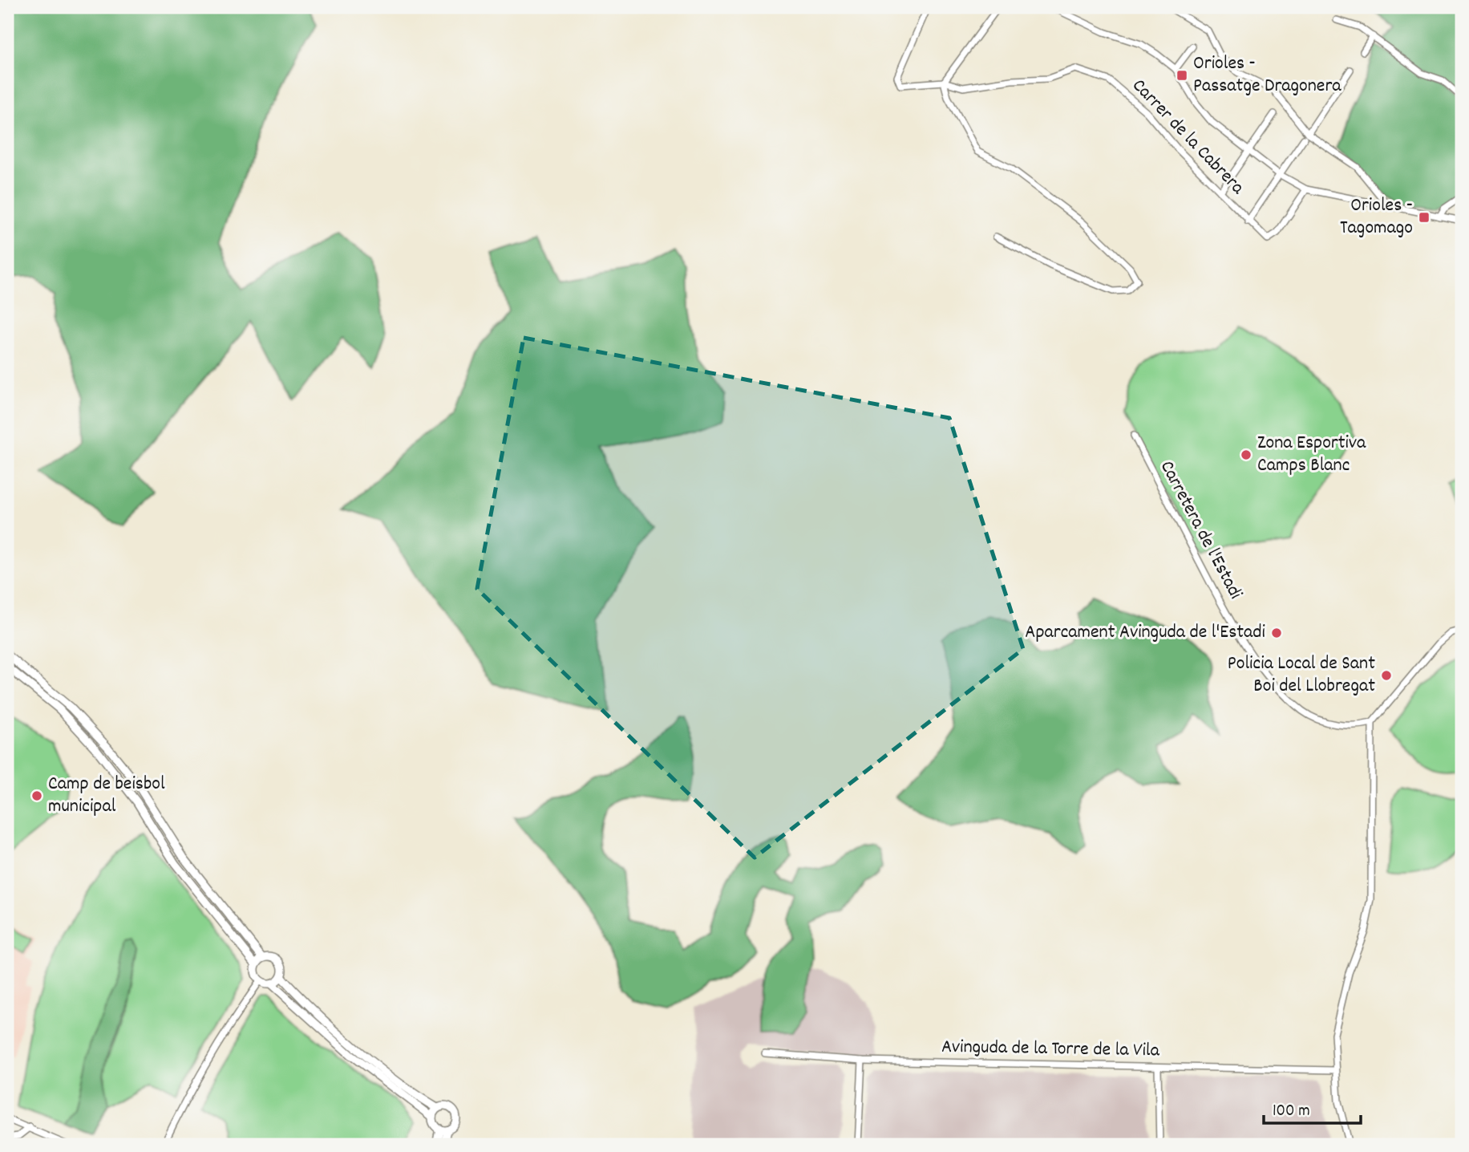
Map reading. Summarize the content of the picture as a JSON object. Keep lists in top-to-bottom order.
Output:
{
  "streets": {
    "street": ["Carrer de la Cabrera", "Carretera de l'Estadi", "Avinguda de la Torre de la Vila"]
  },
  "places": {
    "transit": ["Orioles - Passatge Dragonera", "Orioles - Tagomago"],
    "other": [
      "Zona Esportiva Camps Blanc",
      "Aparcament Avinguda de l'Estadi",
      "Policia Local de Sant Boi del Llobregat",
      "Camp de beisbol municipal"
    ]
  },
  "scale_bar": "100 m"
}
